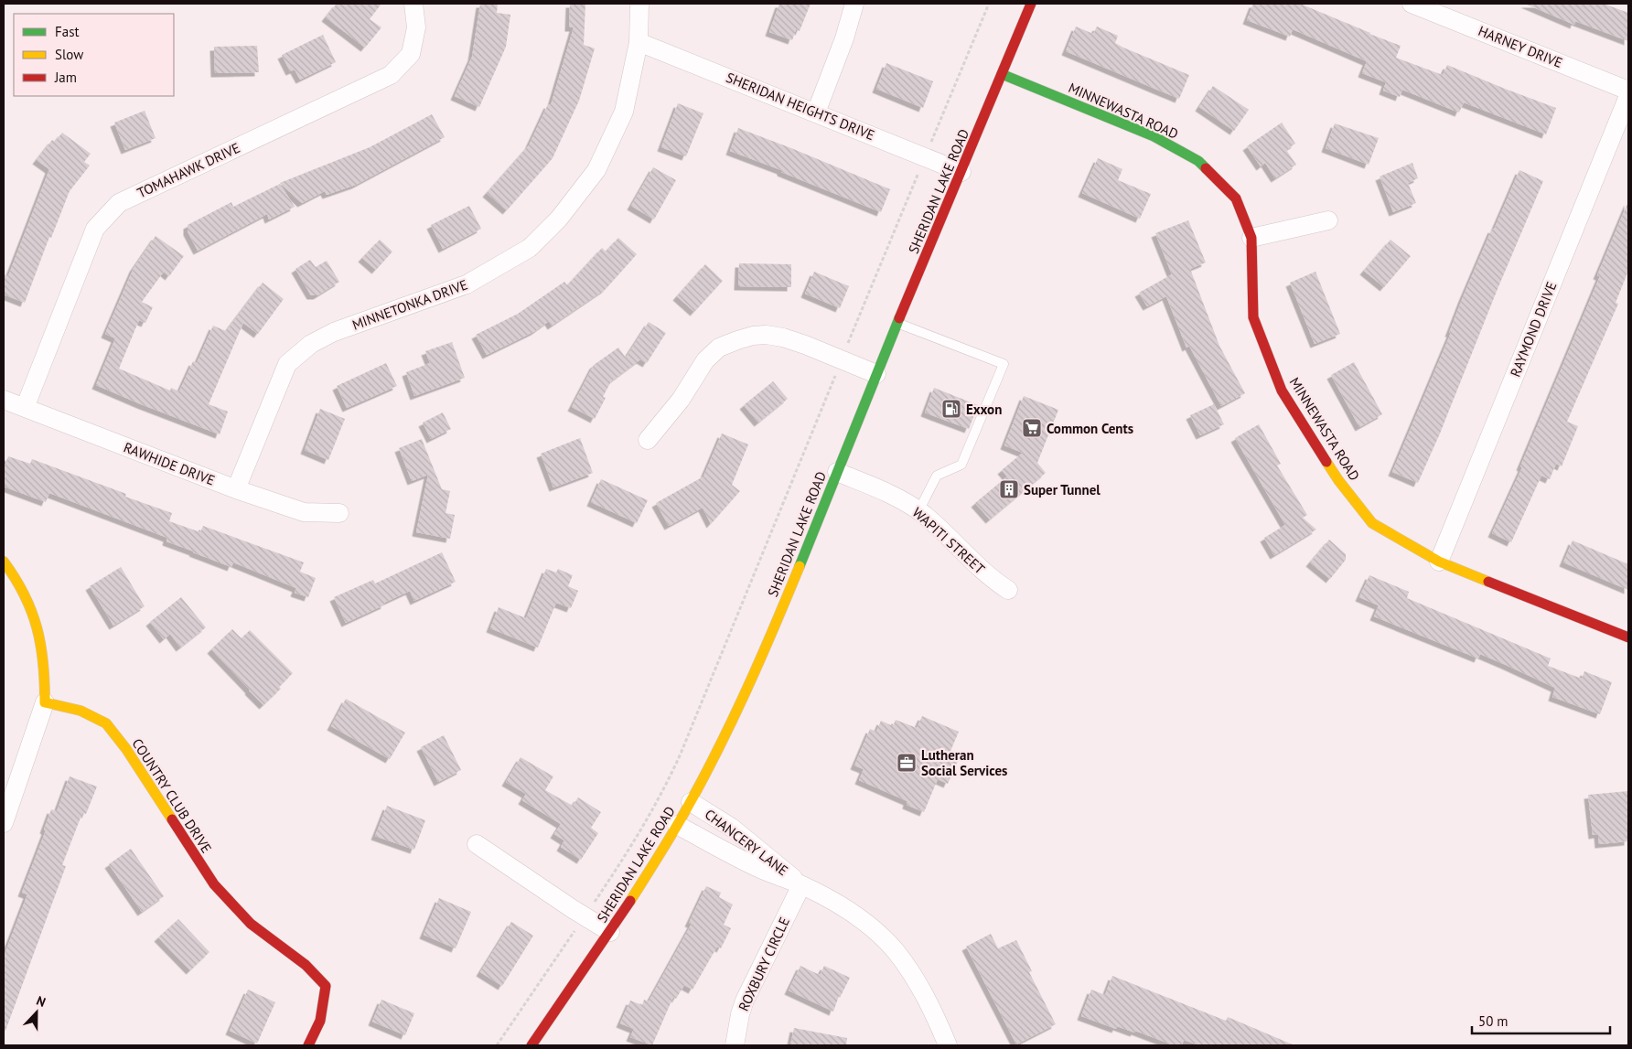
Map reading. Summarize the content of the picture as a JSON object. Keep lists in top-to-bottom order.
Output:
{
  "streets": {
    "street": [
      "HARNEY DRIVE",
      "SHERIDAN HEIGHTS DRIVE",
      "MINNEWASTA ROAD",
      "TOMAHAWK DRIVE",
      "SHERIDAN LAKE ROAD",
      "MINNETONKA DRIVE",
      "RAYMOND DRIVE",
      "RAWHIDE DRIVE",
      "WAPITI STREET",
      "COUNTRY CLUB DRIVE",
      "CHANCERY LANE",
      "ROXBURY CIRCLE"
    ]
  },
  "crossings": [
    ["SHERIDAN HEIGHTS DRIVE", "SHERIDAN LAKE ROAD"],
    ["SHERIDAN HEIGHTS DRIVE", "MINNETONKA DRIVE"],
    ["MINNEWASTA ROAD", "SHERIDAN LAKE ROAD"],
    ["MINNEWASTA ROAD", "RAYMOND DRIVE"],
    ["TOMAHAWK DRIVE", "RAWHIDE DRIVE"],
    ["SHERIDAN LAKE ROAD", "WAPITI STREET"],
    ["SHERIDAN LAKE ROAD", "CHANCERY LANE"],
    ["MINNETONKA DRIVE", "RAWHIDE DRIVE"],
    ["CHANCERY LANE", "ROXBURY CIRCLE"]
  ],
  "places": {
    "fuel station": ["Exxon"],
    "supermarket": ["Common Cents"],
    "building": ["Super Tunnel"],
    "office": ["Lutheran Social Services"]
  },
  "legend": ["Fast", "Slow", "Jam"],
  "scale_bar": "50 m",
  "north": "top"
}
